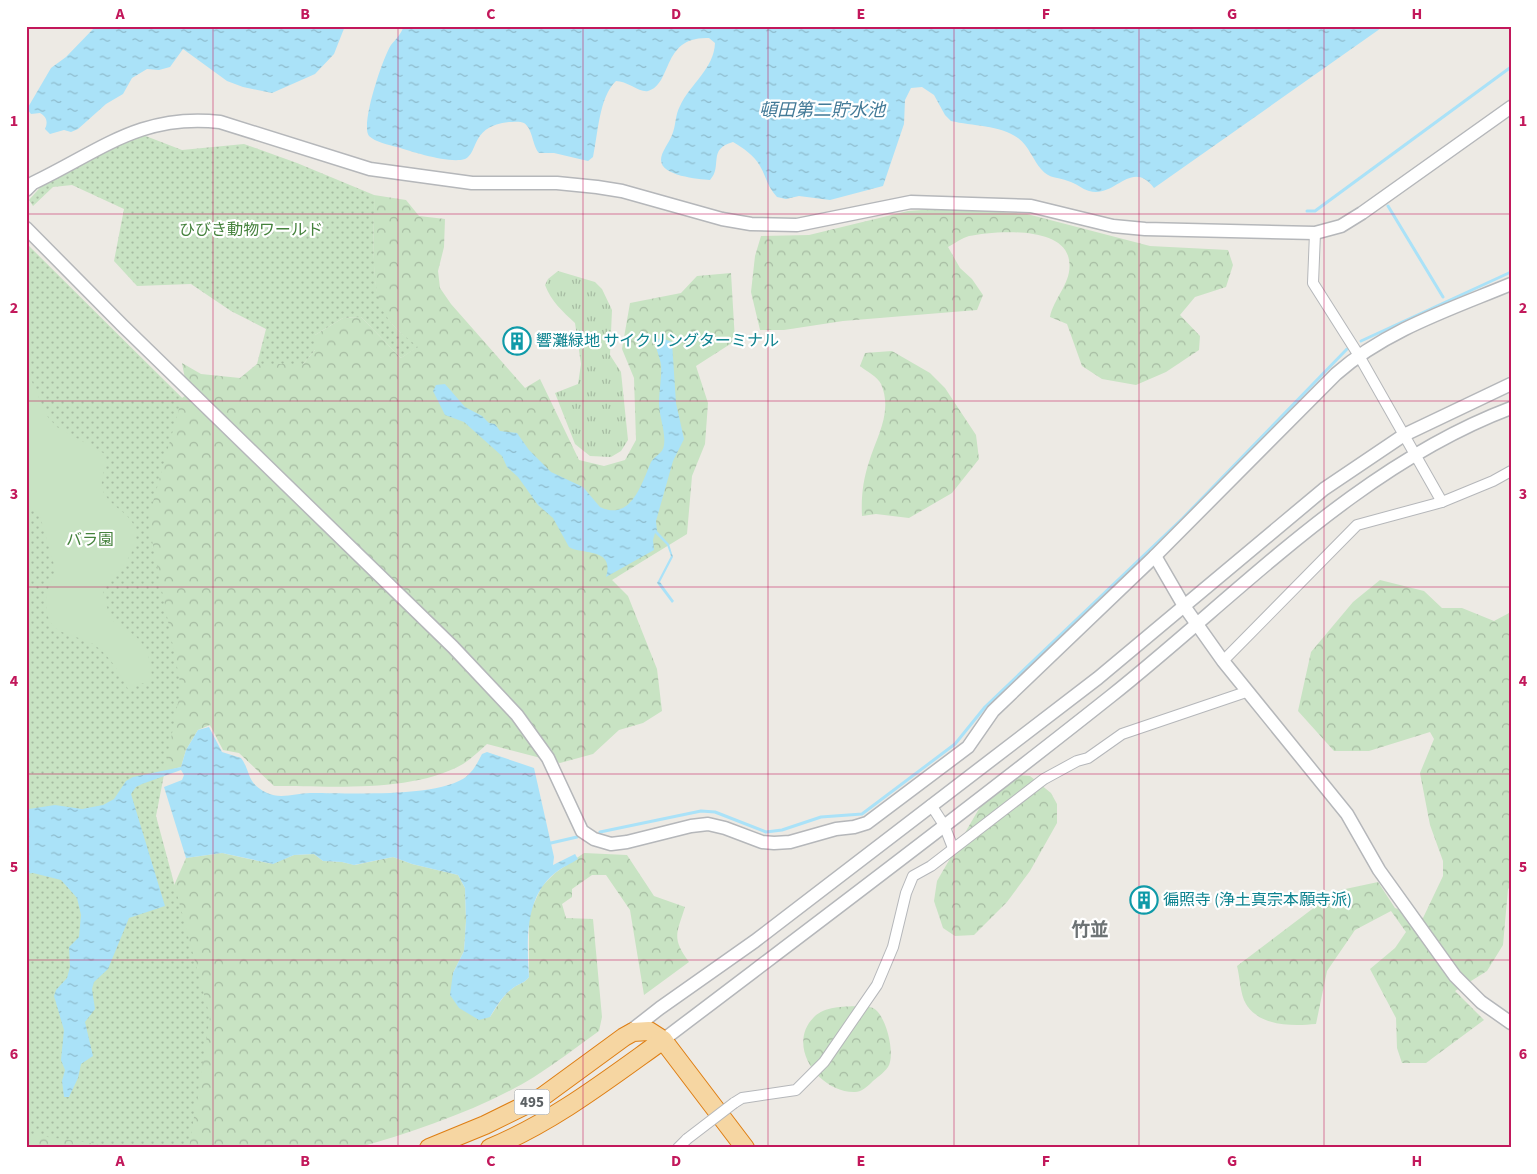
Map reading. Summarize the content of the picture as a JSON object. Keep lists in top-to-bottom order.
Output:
{
  "streets": {
    "highway": ["495"]
  },
  "districts": ["竹並"],
  "water": ["頓田第二貯水池"],
  "parks": ["ひびき動物ワールド", "バラ園"],
  "places": {
    "building": ["響灘緑地 サイクリングターミナル", "徧照寺 (浄土真宗本願寺派)"]
  },
  "grid": {
    "columns": [
      "A",
      "B",
      "C",
      "D",
      "E",
      "F",
      "G",
      "H"
    ],
    "rows": [
      "1",
      "2",
      "3",
      "4",
      "5",
      "6"
    ]
  }
}
